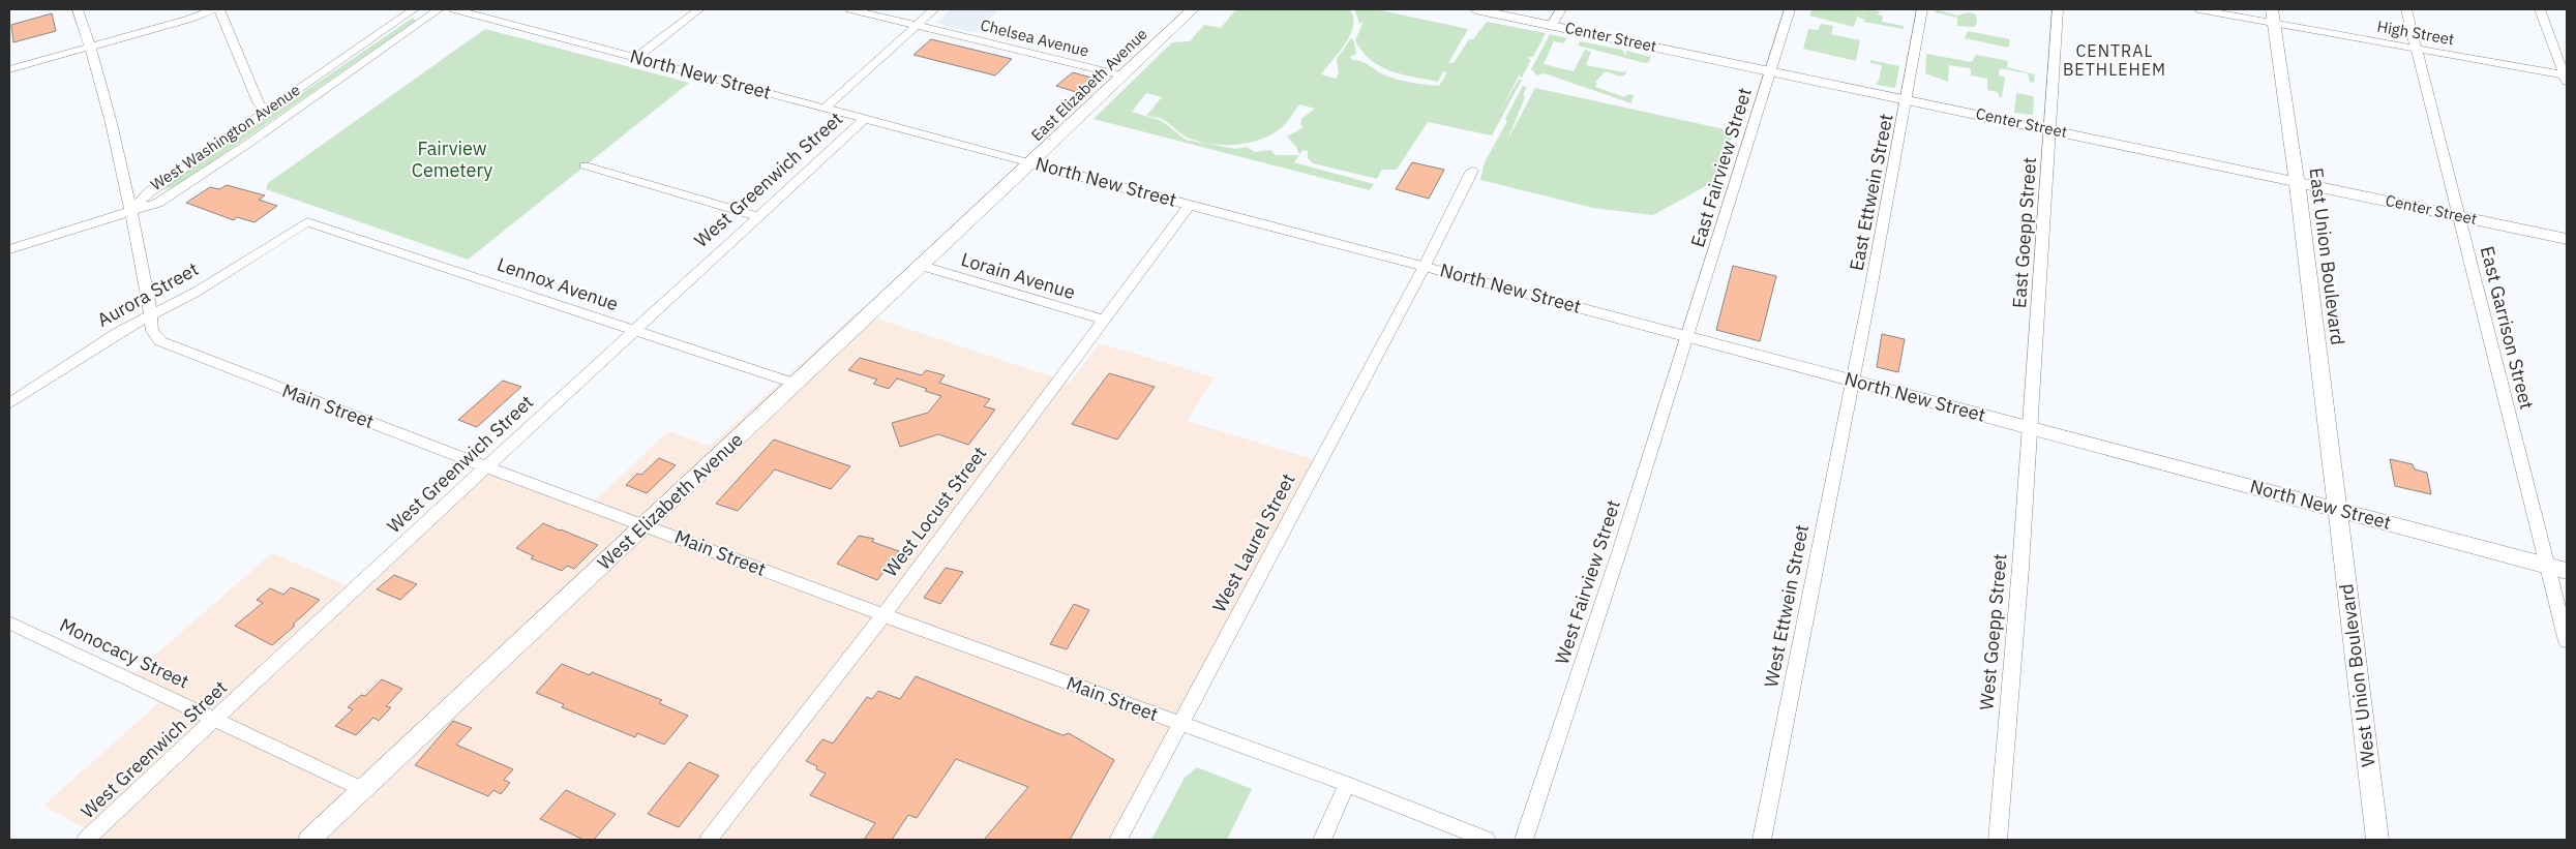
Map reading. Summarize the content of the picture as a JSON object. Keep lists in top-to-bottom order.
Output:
{
  "streets": {
    "main road": [
      "Center Street",
      "North New Street",
      "East Elizabeth Avenue",
      "East Union Boulevard",
      "West Elizabeth Avenue",
      "West Union Boulevard"
    ],
    "street": [
      "High Street",
      "Chelsea Avenue",
      "West Washington Avenue",
      "East Fairview Street",
      "West Greenwich Street",
      "East Ettwein Street",
      "East Goepp Street",
      "Lorain Avenue",
      "Lennox Avenue",
      "Aurora Street",
      "East Garrison Street",
      "Main Street",
      "West Locust Street",
      "West Laurel Street",
      "West Fairview Street",
      "West Ettwein Street",
      "West Goepp Street",
      "Monocacy Street"
    ]
  },
  "crossings": [
    ["High Street", "East Union Boulevard"],
    ["High Street", "East Garrison Street"],
    ["Center Street", "East Fairview Street"],
    ["Center Street", "East Ettwein Street"],
    ["Center Street", "East Goepp Street"],
    ["Center Street", "East Union Boulevard"],
    ["Center Street", "East Garrison Street"],
    ["Chelsea Avenue", "East Elizabeth Avenue"],
    ["North New Street", "East Elizabeth Avenue"],
    ["North New Street", "East Fairview Street"],
    ["North New Street", "West Greenwich Street"],
    ["North New Street", "East Ettwein Street"],
    ["North New Street", "East Goepp Street"],
    ["North New Street", "East Union Boulevard"],
    ["North New Street", "East Garrison Street"],
    ["North New Street", "West Elizabeth Avenue"],
    ["North New Street", "West Locust Street"],
    ["North New Street", "West Laurel Street"],
    ["North New Street", "West Fairview Street"],
    ["North New Street", "West Ettwein Street"],
    ["North New Street", "West Goepp Street"],
    ["North New Street", "West Union Boulevard"],
    ["East Elizabeth Avenue", "West Elizabeth Avenue"],
    ["West Washington Avenue", "Main Street"],
    ["East Fairview Street", "West Fairview Street"],
    ["West Greenwich Street", "Lennox Avenue"],
    ["West Greenwich Street", "Main Street"],
    ["West Greenwich Street", "Monocacy Street"],
    ["East Ettwein Street", "West Ettwein Street"],
    ["East Goepp Street", "West Goepp Street"],
    ["East Union Boulevard", "West Union Boulevard"],
    ["Lorain Avenue", "West Elizabeth Avenue"],
    ["Lorain Avenue", "West Locust Street"],
    ["Lennox Avenue", "Aurora Street"],
    ["Lennox Avenue", "West Elizabeth Avenue"],
    ["Aurora Street", "Main Street"],
    ["Main Street", "West Elizabeth Avenue"],
    ["Main Street", "West Locust Street"],
    ["Main Street", "West Laurel Street"],
    ["West Elizabeth Avenue", "Monocacy Street"]
  ],
  "districts": ["CENTRAL BETHLEHEM"],
  "parks": ["Fairview Cemetery"]
}
